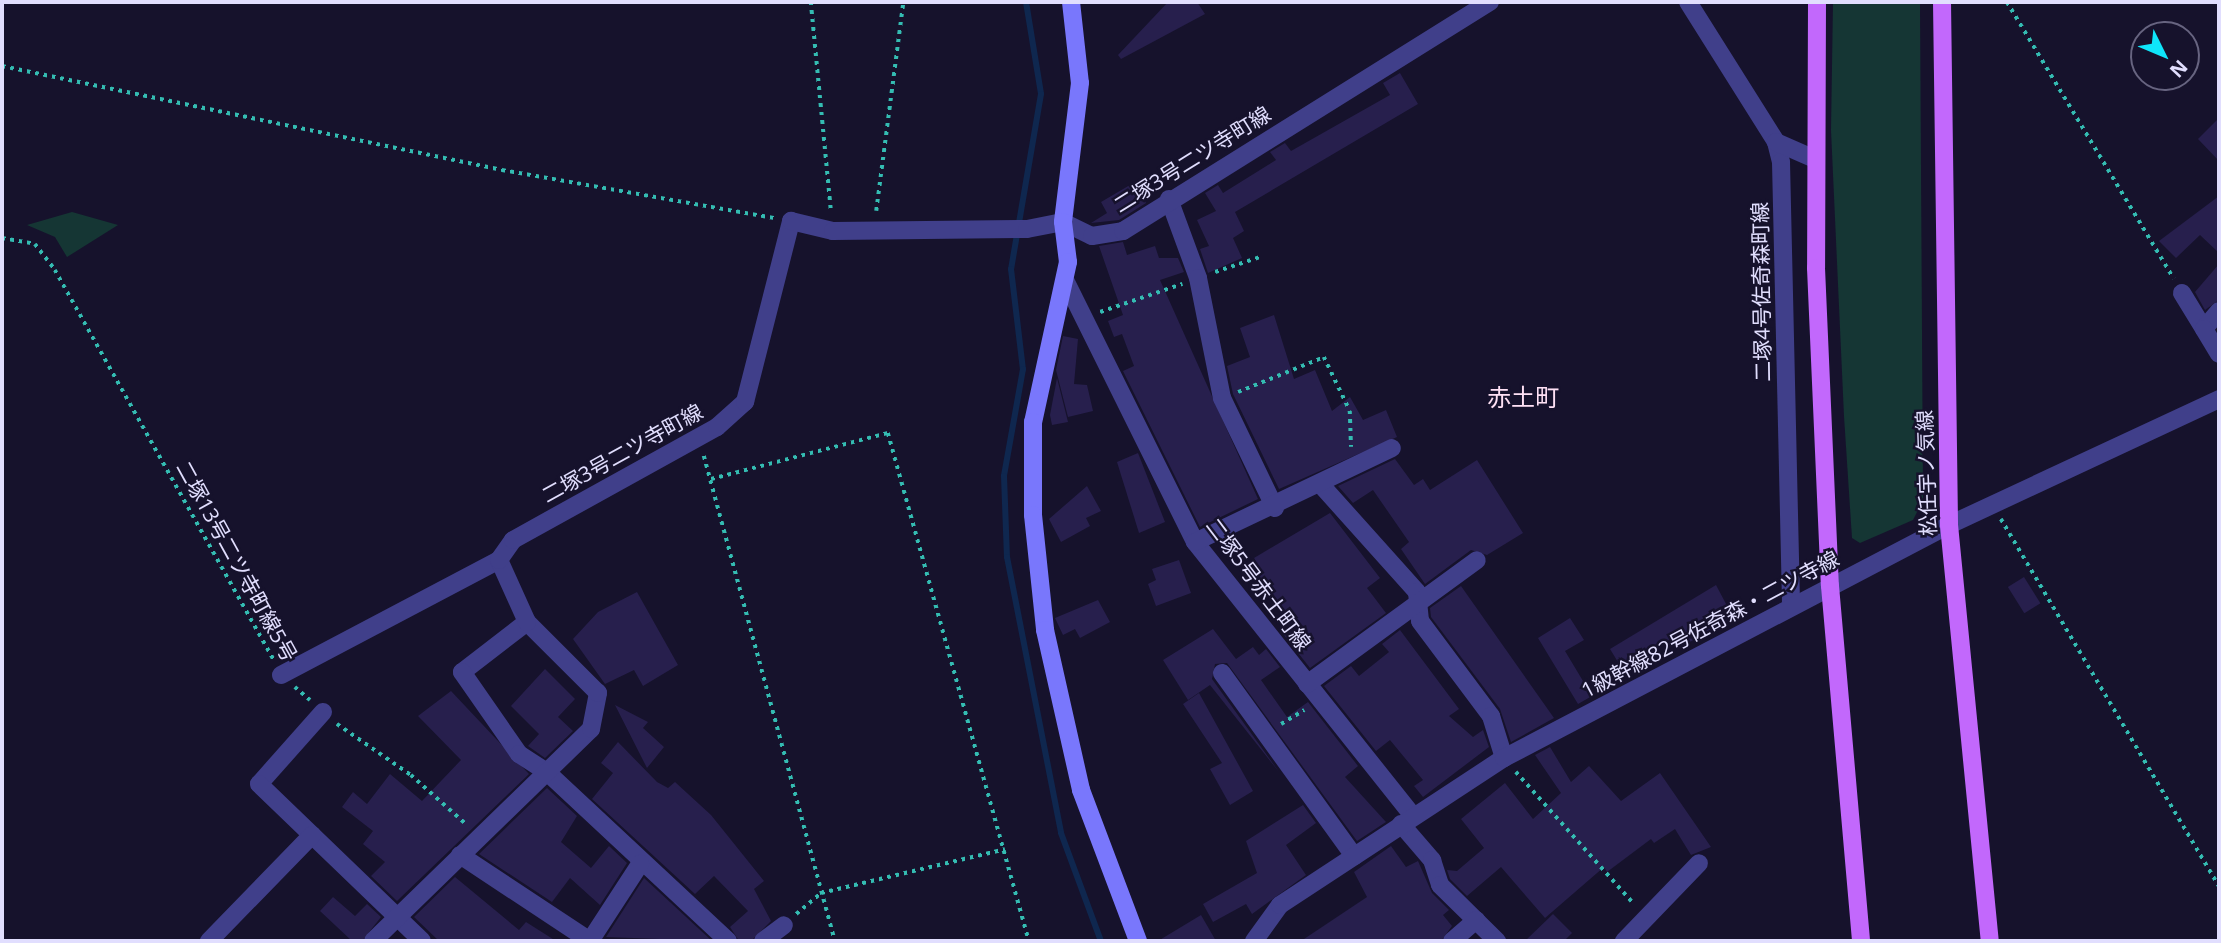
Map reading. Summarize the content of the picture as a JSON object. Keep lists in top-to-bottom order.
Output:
{
  "streets": {
    "main road": ["松任宇ノ気線"],
    "street": [
      "二塚3号二ツ寺町線",
      "二塚4号佐奇森町線",
      "二塚5号赤土町線",
      "1級幹線82号佐奇森・二ツ寺線"
    ],
    "path": ["二塚13号二ツ寺町線5号"]
  },
  "crossings": [
    ["二塚3号二ツ寺町線", "二塚13号二ツ寺町線5号"],
    ["二塚4号佐奇森町線", "1級幹線82号佐奇森・二ツ寺線"],
    ["松任宇ノ気線", "1級幹線82号佐奇森・二ツ寺線"],
    ["二塚5号赤土町線", "1級幹線82号佐奇森・二ツ寺線"]
  ],
  "districts": ["赤土町"],
  "north": "bottom right"
}
